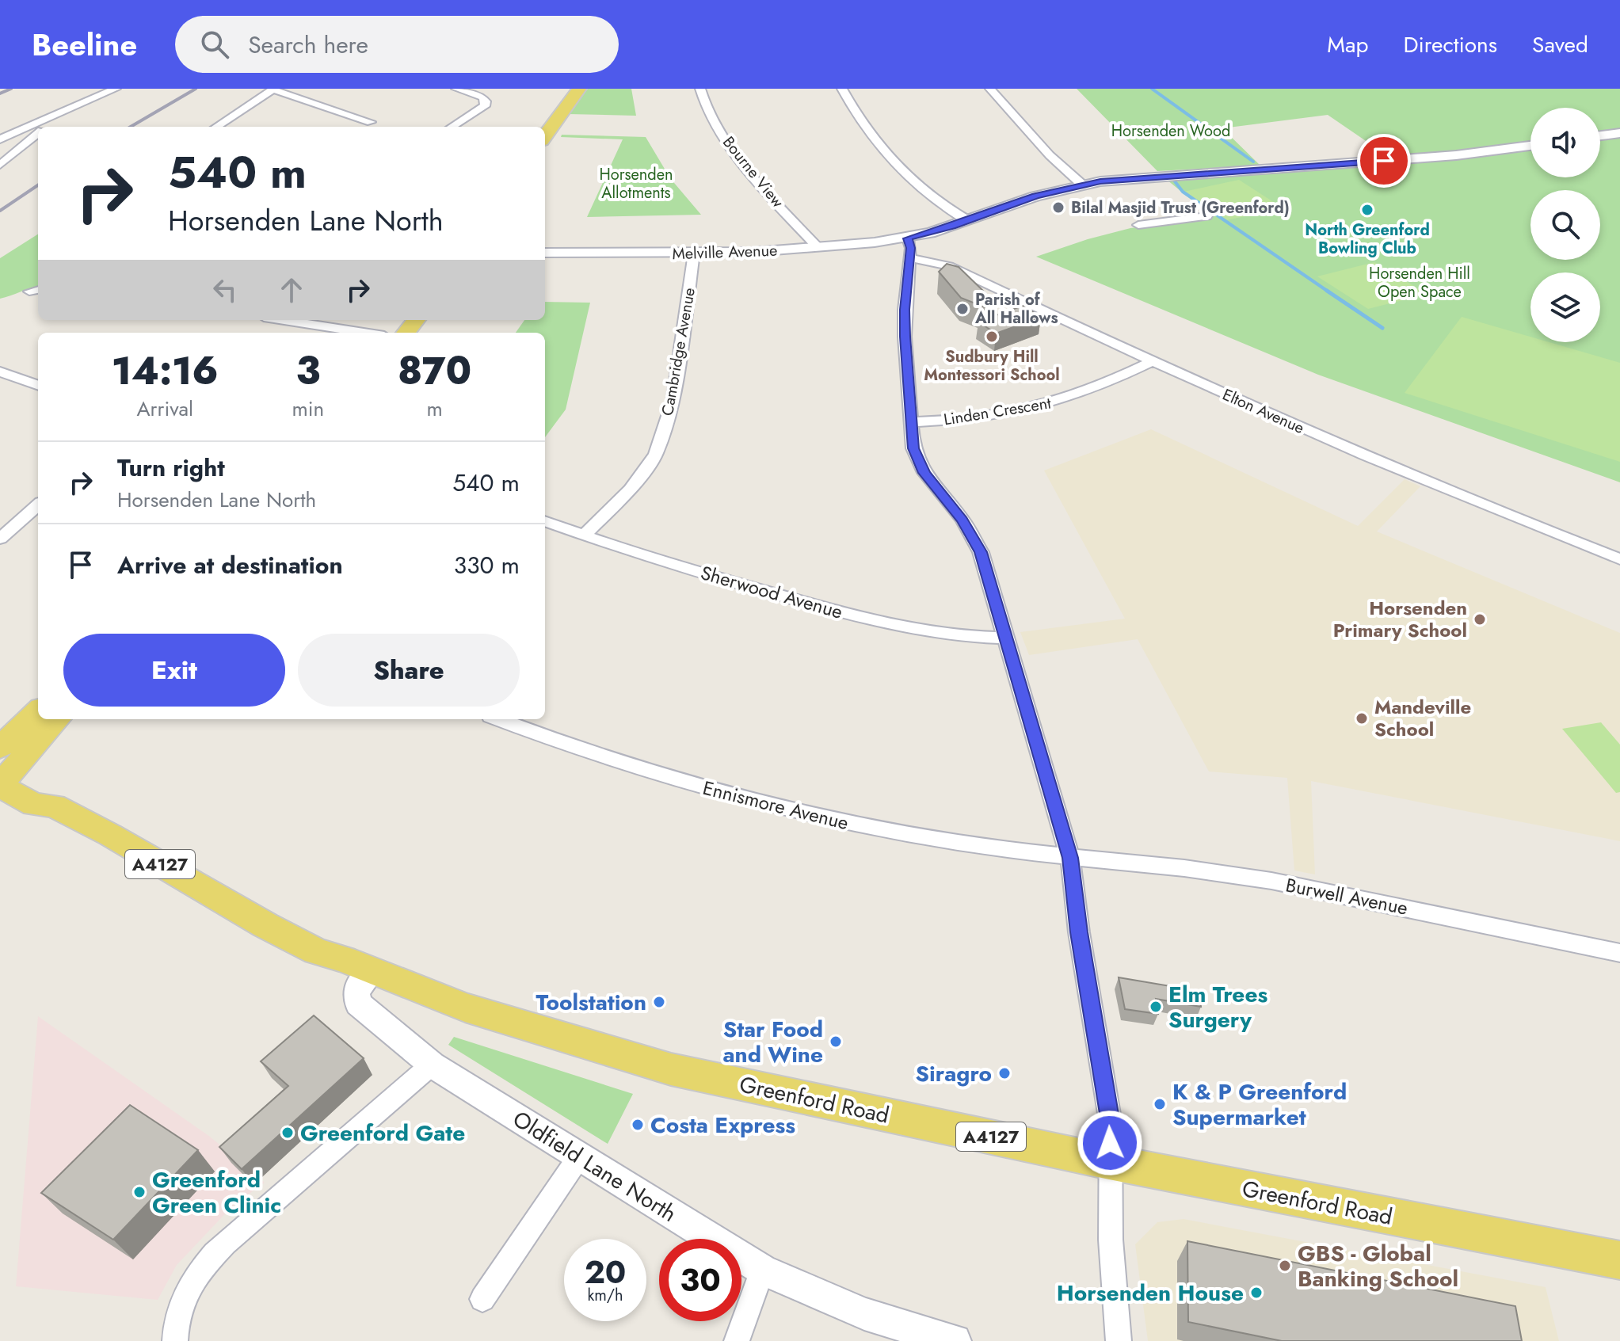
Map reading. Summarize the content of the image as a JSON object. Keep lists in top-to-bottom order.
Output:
{
  "streets": {
    "main road": ["A4127", "Greenford Road"],
    "street": [
      "Bourne View",
      "Melville Avenue",
      "Cambridge Avenue",
      "Linden Crescent",
      "Elton Avenue",
      "Sherwood Avenue",
      "Ennismore Avenue",
      "Burwell Avenue",
      "Oldfield Lane North"
    ]
  },
  "crossings": [
    ["Bourne View", "Melville Avenue"],
    ["Melville Avenue", "Cambridge Avenue"],
    ["Cambridge Avenue", "Sherwood Avenue"],
    ["Linden Crescent", "Elton Avenue"],
    ["Ennismore Avenue", "Burwell Avenue"],
    ["Greenford Road", "Oldfield Lane North"]
  ],
  "parks": ["Horsenden Wood", "Horsenden Allotments", "Horsenden Hill Open Space"],
  "places": [
    "Bilal Masjid Trust (Greenford)",
    "North Greenford Bowling Club",
    "Parish of All Hallows",
    "Sudbury Hill Montessori School",
    "Horsenden Primary School",
    "Mandeville School",
    "Toolstation",
    "Elm Trees Surgery",
    "Star Food and Wine",
    "Siragro",
    "K & P Greenford Supermarket",
    "Costa Express",
    "Greenford Gate",
    "Greenford Green Clinic",
    "GBS - Global Banking School",
    "Horsenden House"
  ],
  "page": {
    "header": "Beeline",
    "search": "Search here",
    "nav": ["Map", "Directions", "Saved"],
    "turn": ["540 m", "Horsenden Lane North"],
    "eta": [
      "14:16",
      "Arrival",
      "3",
      "min",
      "870",
      "m"
    ],
    "list": [
      {
        "name": "Turn right",
        "note": "Horsenden Lane North",
        "value": "540 m"
      },
      {
        "name": "Arrive at destination",
        "value": "330 m"
      }
    ],
    "buttons": ["Exit", "Share"],
    "speed": "20 km/h",
    "limit": "30"
  }
}
